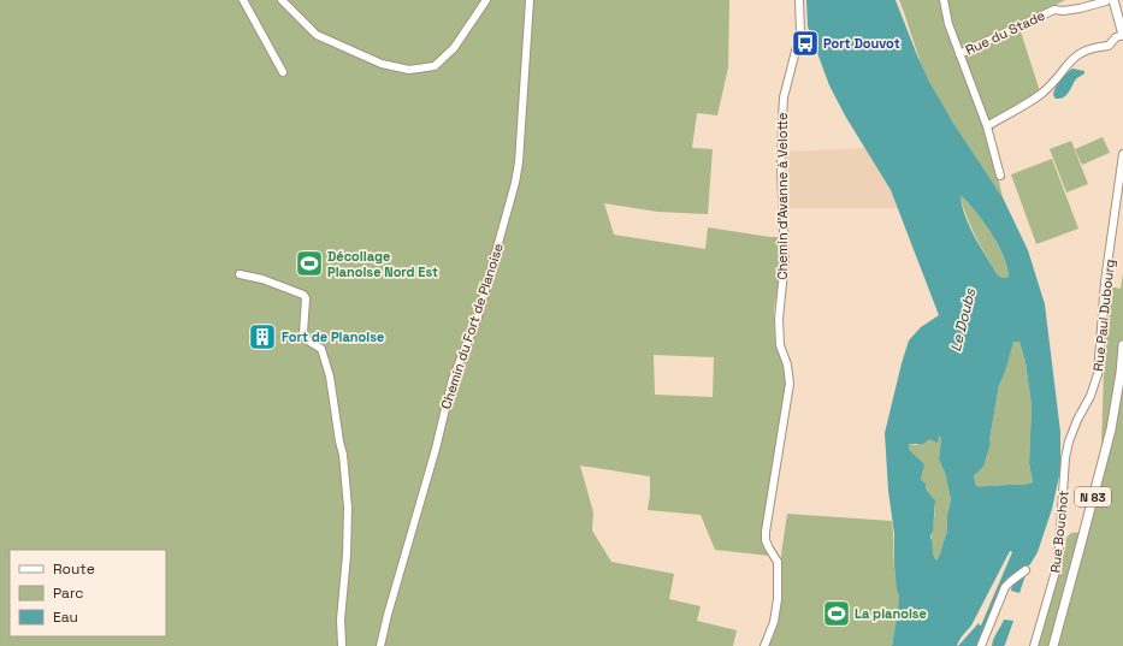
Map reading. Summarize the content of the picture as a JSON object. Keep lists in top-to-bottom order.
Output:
{
  "streets": {
    "main road": ["N 83"],
    "street": [
      "Rue du Stade",
      "Chemin d'Avanne à Velotte",
      "Rue Paul Dubourg",
      "Chemin du Fort de Planoise",
      "Rue Bouchot"
    ]
  },
  "crossings": [
    ["Rue Paul Dubourg", "Rue Bouchot"]
  ],
  "water": ["Le Doubs"],
  "places": {
    "bus stop": ["Port Douvot"],
    "sports": ["Décollage Planoise Nord Est", "La planoise"],
    "building": ["Fort de Planoise"]
  },
  "legend": ["Route", "Parc", "Eau"]
}
